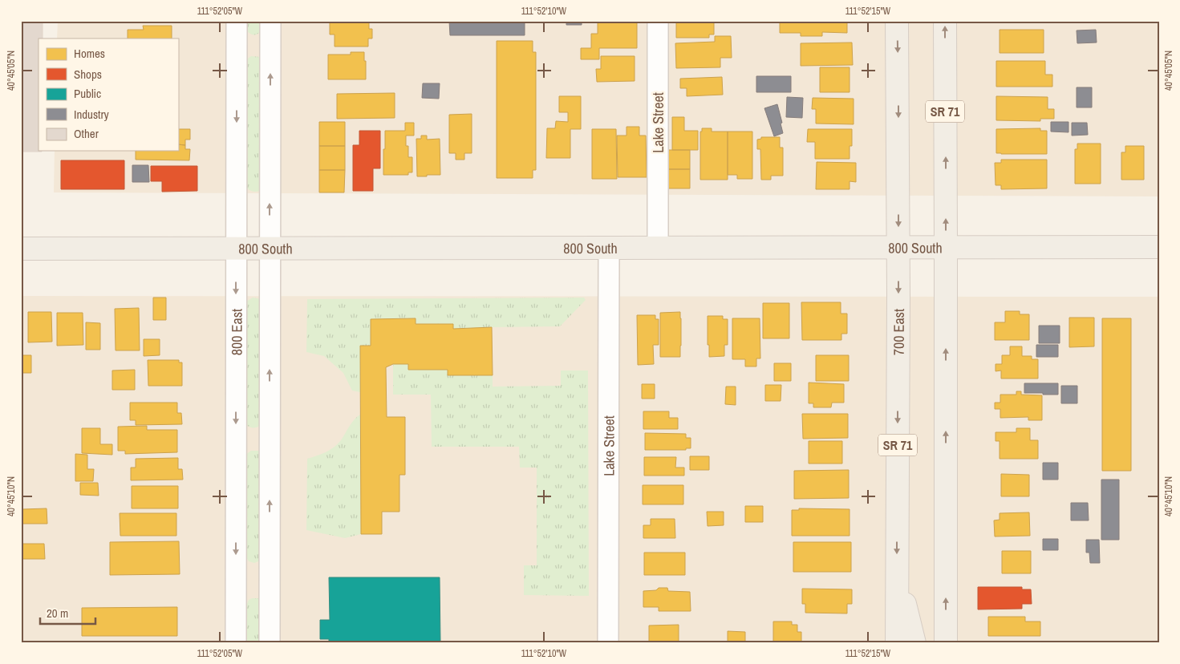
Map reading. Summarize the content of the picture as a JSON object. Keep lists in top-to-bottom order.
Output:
{
  "streets": {
    "main road": ["SR 71", "800 South", "700 East"],
    "street": ["Lake Street", "800 East"]
  },
  "crossings": [
    ["SR 71", "800 South"],
    ["Lake Street", "800 South"],
    ["800 South", "800 East"],
    ["800 South", "700 East"]
  ],
  "legend": [
    "Homes",
    "Shops",
    "Public",
    "Industry",
    "Other"
  ],
  "scale_bar": "20 m",
  "coordinates": [
    "111°52'05\"W",
    "111°52'10\"W",
    "111°52'15\"W",
    "40°45'05\"N",
    "40°45'10\"N"
  ]
}
